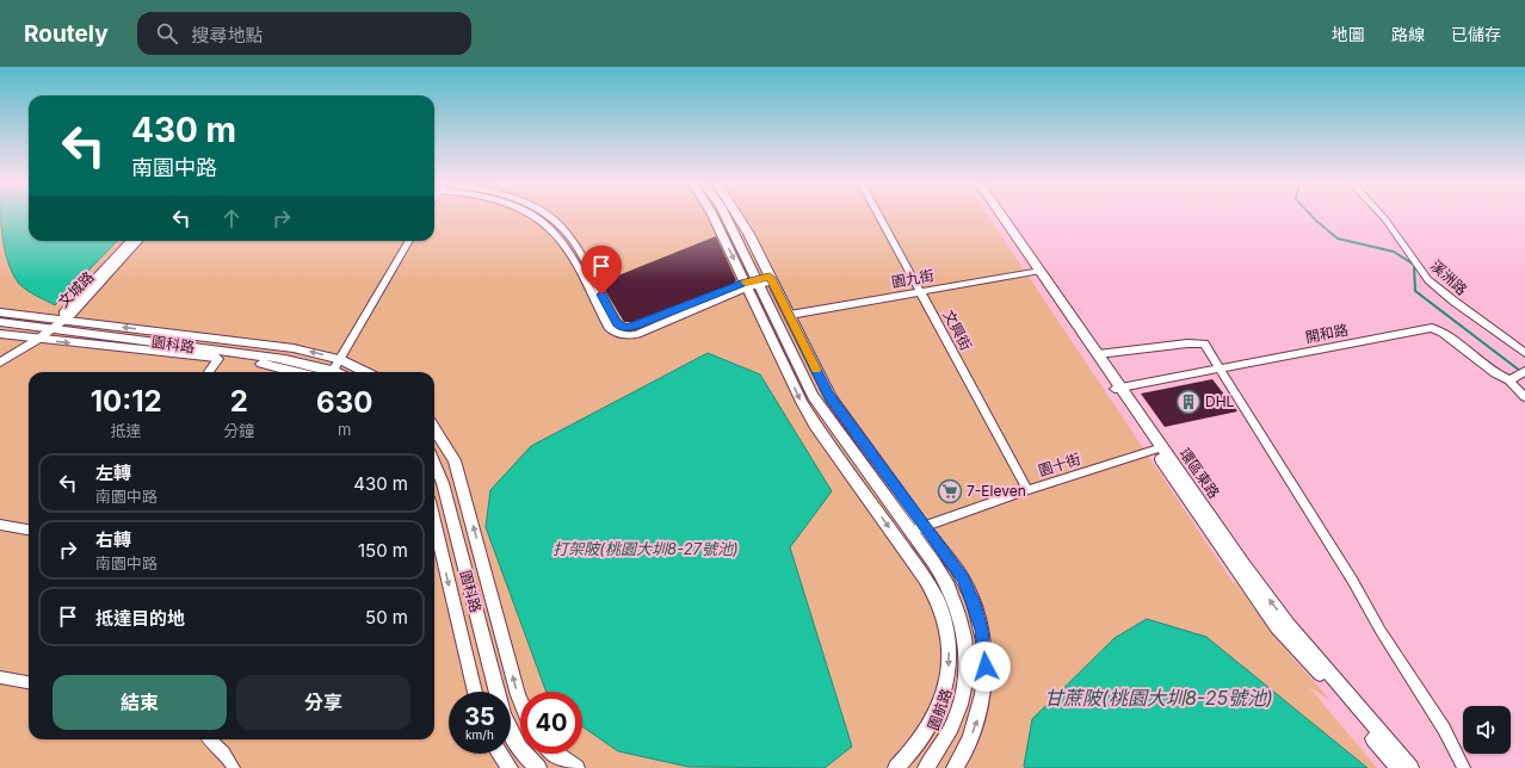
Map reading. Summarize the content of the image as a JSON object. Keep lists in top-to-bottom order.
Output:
{
  "streets": {
    "street": [
      "溪洲路",
      "園九街",
      "文城路",
      "文興街",
      "開和路",
      "園科路",
      "園十街",
      "環區東路",
      "園航路"
    ]
  },
  "crossings": [
    ["園九街", "文興街"],
    ["園九街", "環區東路"],
    ["文興街", "園十街"],
    ["開和路", "環區東路"],
    ["園十街", "環區東路"],
    ["園十街", "園航路"]
  ],
  "water": ["打架陂(桃園大圳8-27號池)", "甘蔗陂(桃園大圳8-25號池)"],
  "places": {
    "building": ["DHL"],
    "supermarket": ["7-Eleven"]
  },
  "page": {
    "header": "Routely",
    "search": "搜尋地點",
    "nav": ["地圖", "路線", "已儲存"],
    "turn": ["430 m", "南園中路"],
    "eta": [
      "10:12",
      "抵達",
      "2",
      "分鐘",
      "630",
      "m"
    ],
    "list": [
      {
        "name": "左轉",
        "note": "南園中路",
        "value": "430 m"
      },
      {
        "name": "右轉",
        "note": "南園中路",
        "value": "150 m"
      },
      {
        "name": "抵達目的地",
        "value": "50 m"
      }
    ],
    "buttons": ["結束", "分享"],
    "speed": "35 km/h",
    "limit": "40"
  }
}
